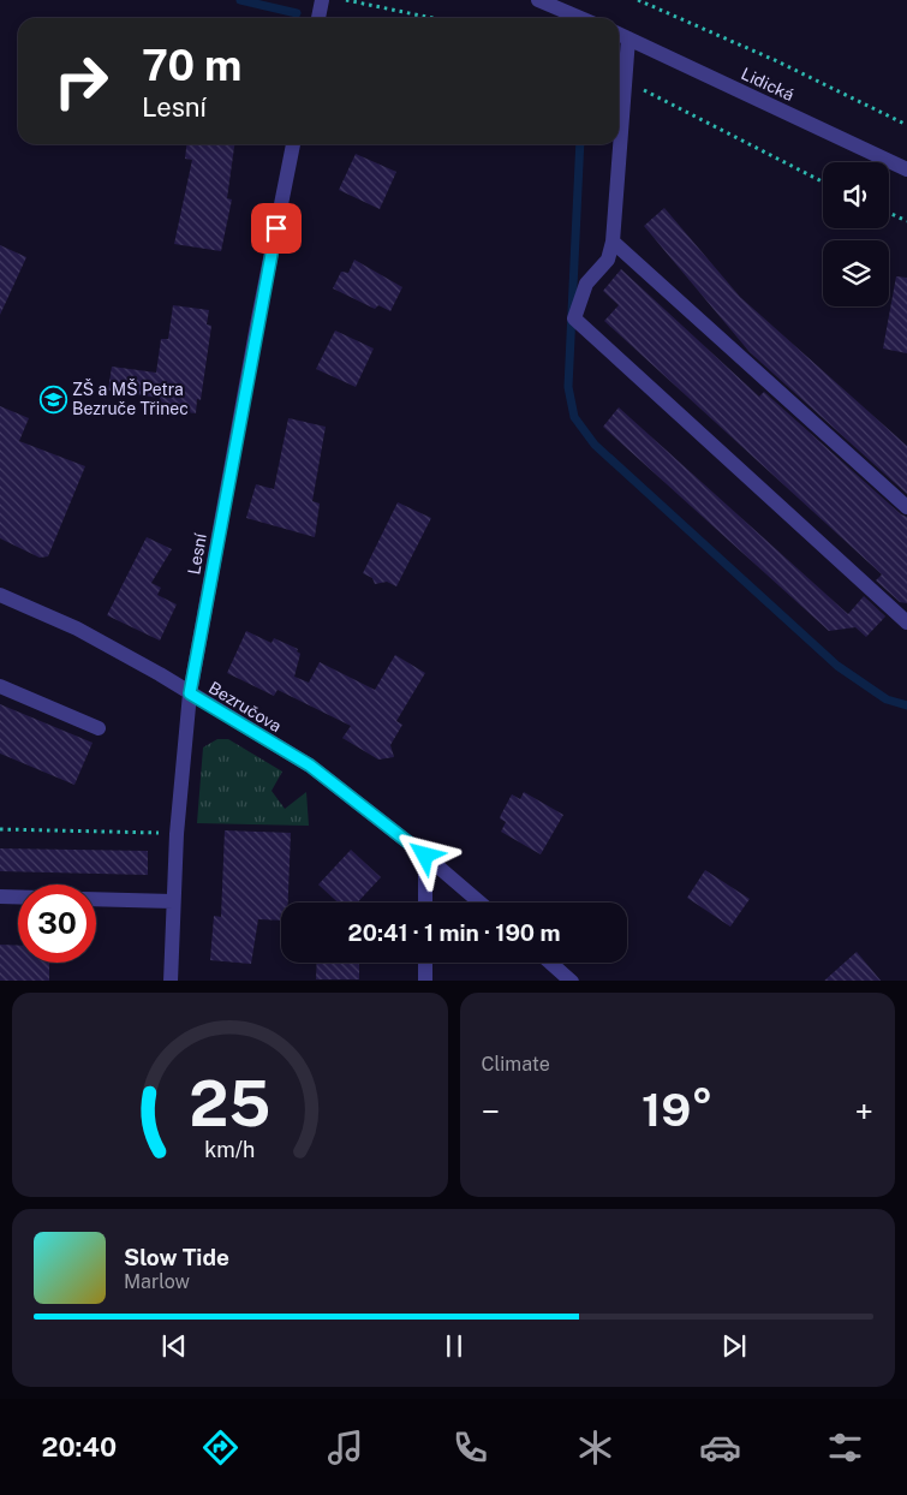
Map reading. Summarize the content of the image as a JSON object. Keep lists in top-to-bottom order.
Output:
{
  "streets": {
    "street": ["Lidická", "Lesní", "Bezručova"]
  },
  "crossings": [
    ["Lesní", "Bezručova"]
  ],
  "places": {
    "school or university": ["ZŠ a MŠ Petra Bezruče Třinec"]
  },
  "page": {
    "turn": ["70 m", "Lesní"],
    "limit": "30",
    "trip": "20:41 · 1 min · 190 m",
    "tile": "Climate",
    "heat": ["−", "19°", "+"],
    "song": ["Slow Tide", "Marlow"],
    "tabs": "20:40",
    "gauge": ["25", "km/h"]
  }
}
